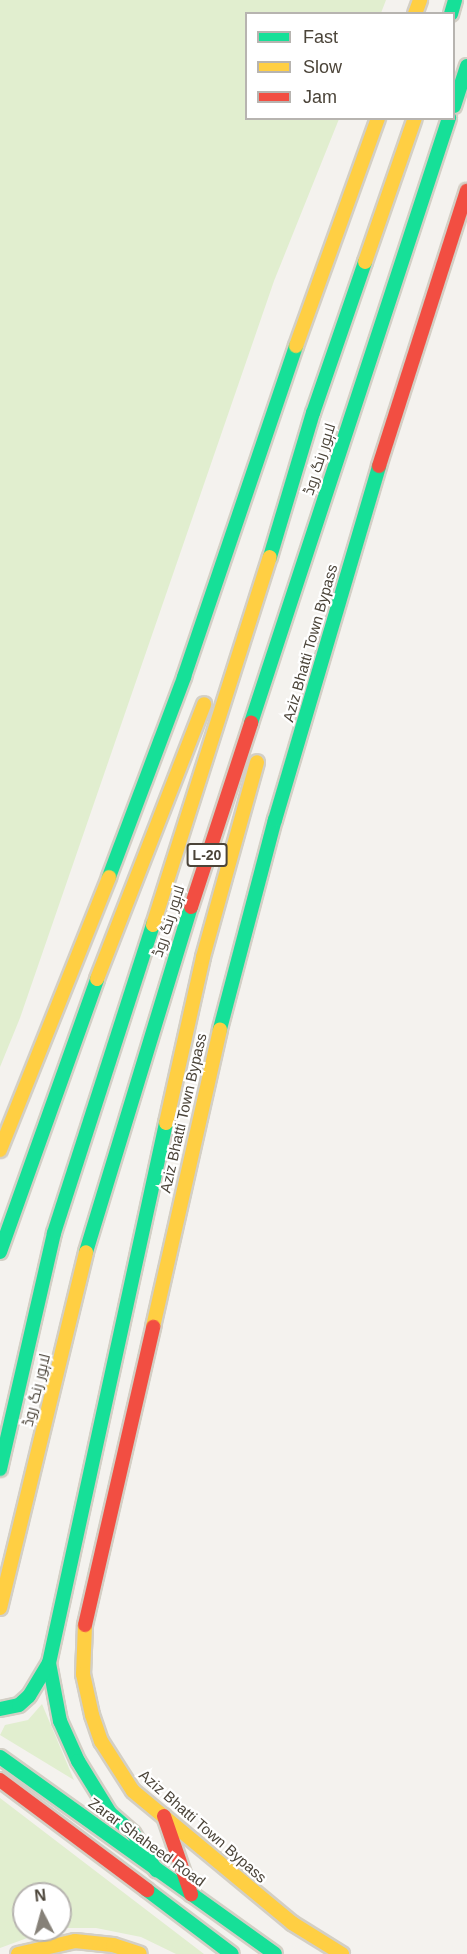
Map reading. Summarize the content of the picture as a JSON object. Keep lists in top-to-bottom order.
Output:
{
  "streets": {
    "main road": [
      "لاہور رنگ روڈ",
      "Aziz Bhatti Town Bypass",
      "L-20",
      "Zarar Shaheed Road"
    ]
  },
  "legend": ["Fast", "Slow", "Jam"],
  "north": "top"
}
